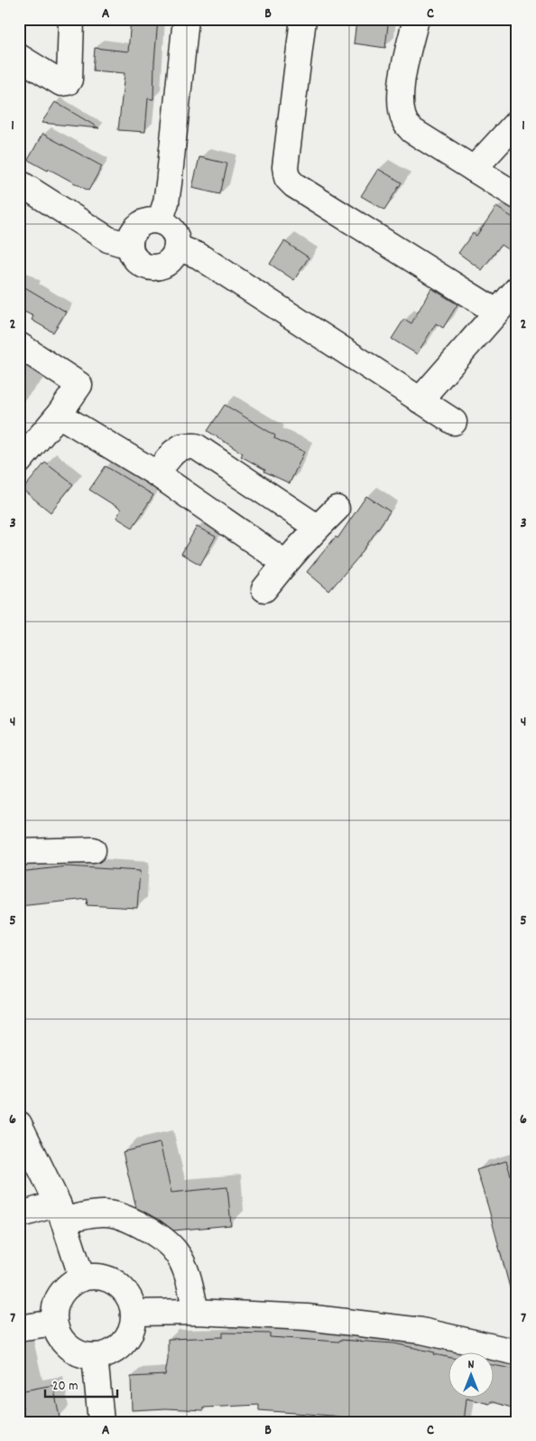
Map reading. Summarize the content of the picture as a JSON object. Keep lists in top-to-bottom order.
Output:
{
  "scale_bar": "20 m",
  "north": "top",
  "grid": {
    "columns": ["A", "B", "C"],
    "rows": [
      "1",
      "2",
      "3",
      "4",
      "5",
      "6",
      "7"
    ]
  }
}
